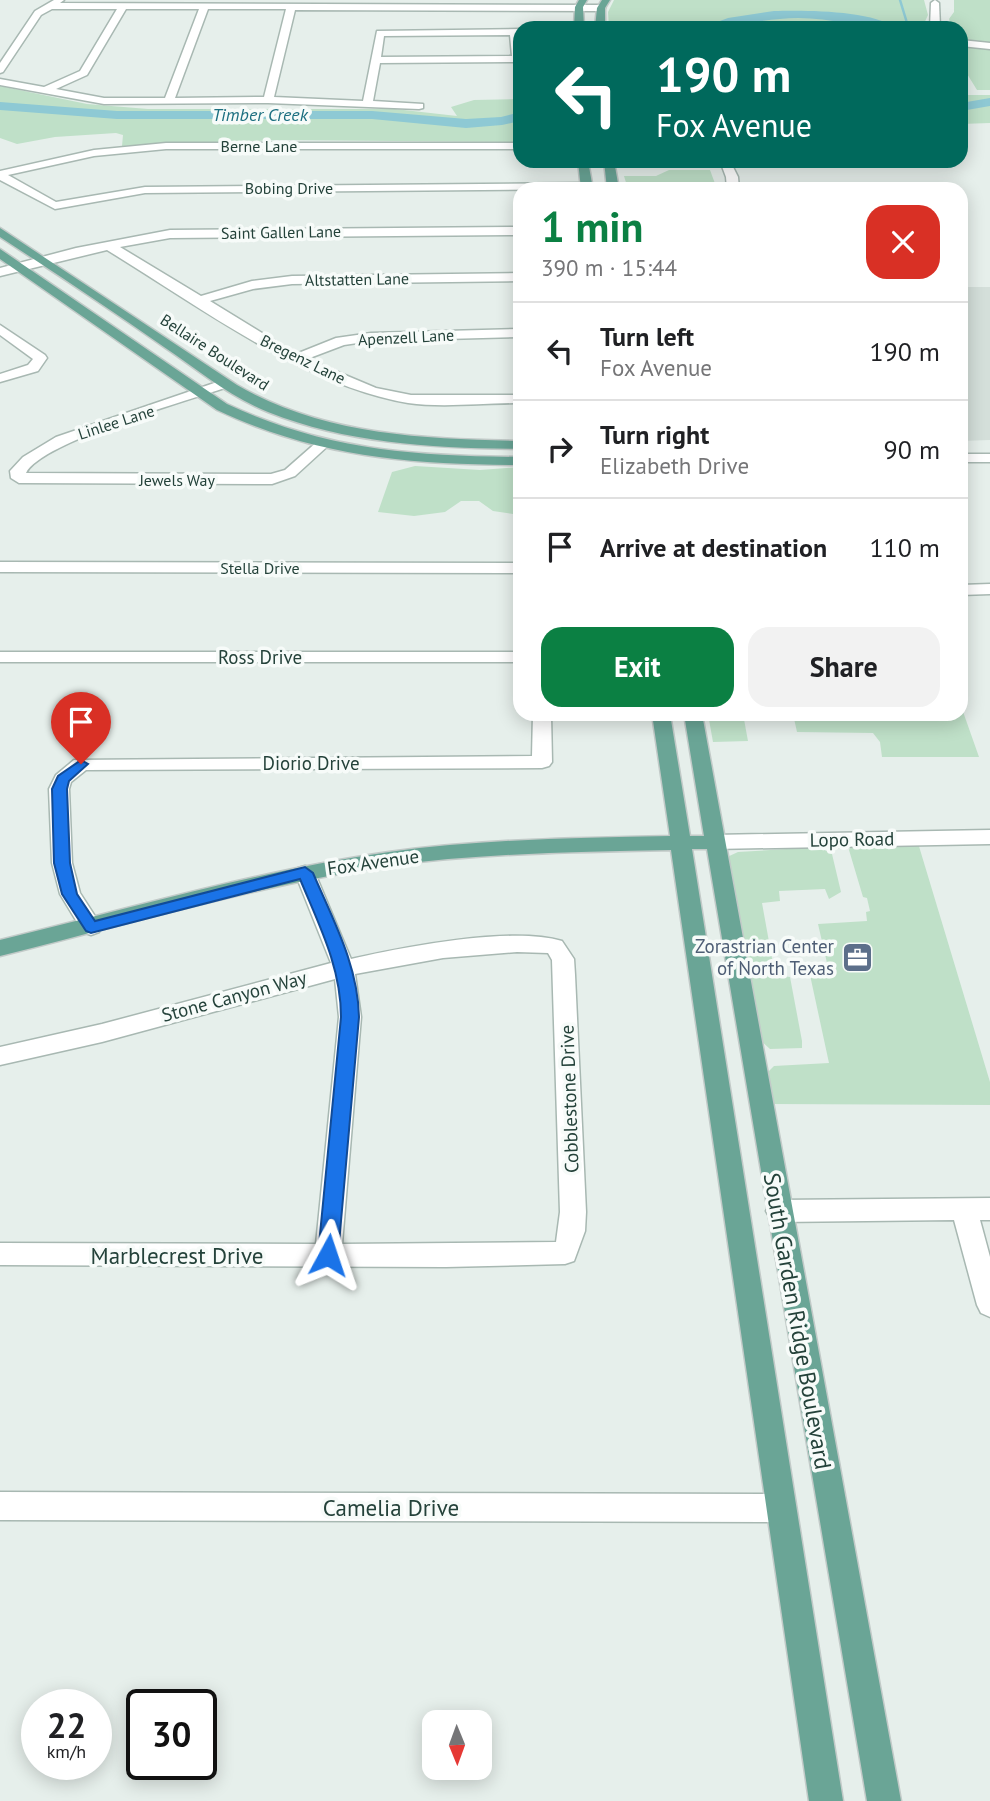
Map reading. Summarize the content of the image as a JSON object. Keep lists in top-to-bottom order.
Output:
{
  "streets": {
    "main road": ["Bellaire Boulevard", "Fox Avenue", "South Garden Ridge Boulevard"],
    "street": [
      "Berne Lane",
      "Bobing Drive",
      "Saint Gallen Lane",
      "Altstatten Lane",
      "Apenzell Lane",
      "Bregenz Lane",
      "Linlee Lane",
      "Jewels Way",
      "Stella Drive",
      "Ross Drive",
      "Diorio Drive",
      "Lopo Road",
      "Stone Canyon Way",
      "Cobblestone Drive",
      "Marblecrest Drive",
      "Camelia Drive"
    ]
  },
  "crossings": [
    ["Berne Lane", "Bobing Drive"],
    ["Saint Gallen Lane", "Bellaire Boulevard"],
    ["Saint Gallen Lane", "Bregenz Lane"],
    ["Altstatten Lane", "Bregenz Lane"],
    ["Apenzell Lane", "Bregenz Lane"],
    ["Bellaire Boulevard", "Linlee Lane"],
    ["Linlee Lane", "Jewels Way"],
    ["Diorio Drive", "Fox Avenue"],
    ["Lopo Road", "Fox Avenue"],
    ["Lopo Road", "South Garden Ridge Boulevard"],
    ["Fox Avenue", "South Garden Ridge Boulevard"],
    ["Stone Canyon Way", "Cobblestone Drive"],
    ["Cobblestone Drive", "Marblecrest Drive"],
    ["South Garden Ridge Boulevard", "Camelia Drive"]
  ],
  "water": ["Timber Creek"],
  "places": {
    "office": ["Zorastrian Center of North Texas"]
  },
  "north": "bottom",
  "page": {
    "turn": ["190 m", "Fox Avenue"],
    "heading": ["1 min", "390 m · 15:44"],
    "list": [
      {
        "name": "Turn left",
        "note": "Fox Avenue",
        "value": "190 m"
      },
      {
        "name": "Turn right",
        "note": "Elizabeth Drive",
        "value": "90 m"
      },
      {
        "name": "Arrive at destination",
        "value": "110 m"
      }
    ],
    "buttons": ["Exit", "Share"],
    "speed": "22 km/h",
    "limit": "30"
  }
}
